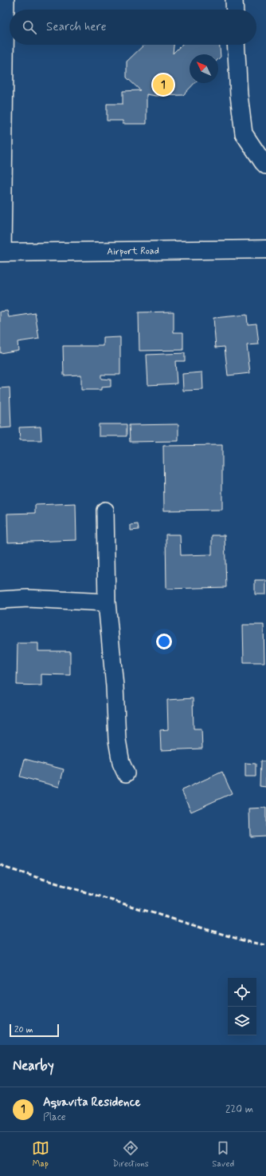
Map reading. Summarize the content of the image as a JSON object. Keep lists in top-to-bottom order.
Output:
{
  "streets": {
    "street": ["Airport Road"]
  },
  "scale_bar": "20 m",
  "north": "top left",
  "page": {
    "search": "Search here",
    "pins": "1",
    "scale": "20 m",
    "heading": "Nearby",
    "list": [
      {
        "mark": "1",
        "name": "Aquavita Residence",
        "note": "Place",
        "value": "220 m"
      }
    ],
    "nav": ["Map", "Directions", "Saved"]
  }
}
